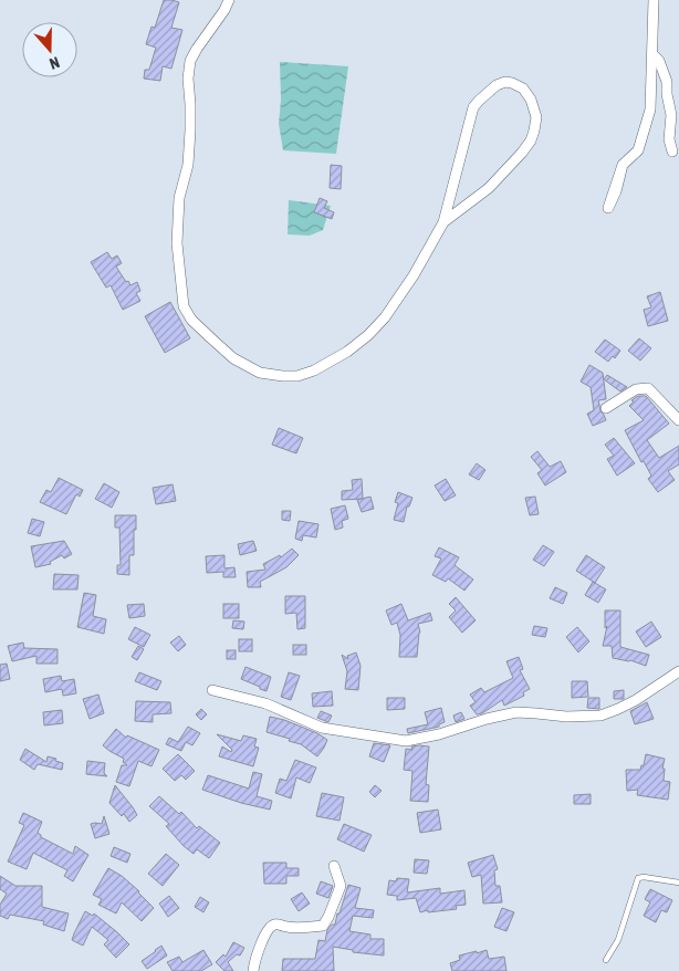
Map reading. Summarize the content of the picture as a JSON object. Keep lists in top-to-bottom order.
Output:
{
  "north": "bottom"
}
